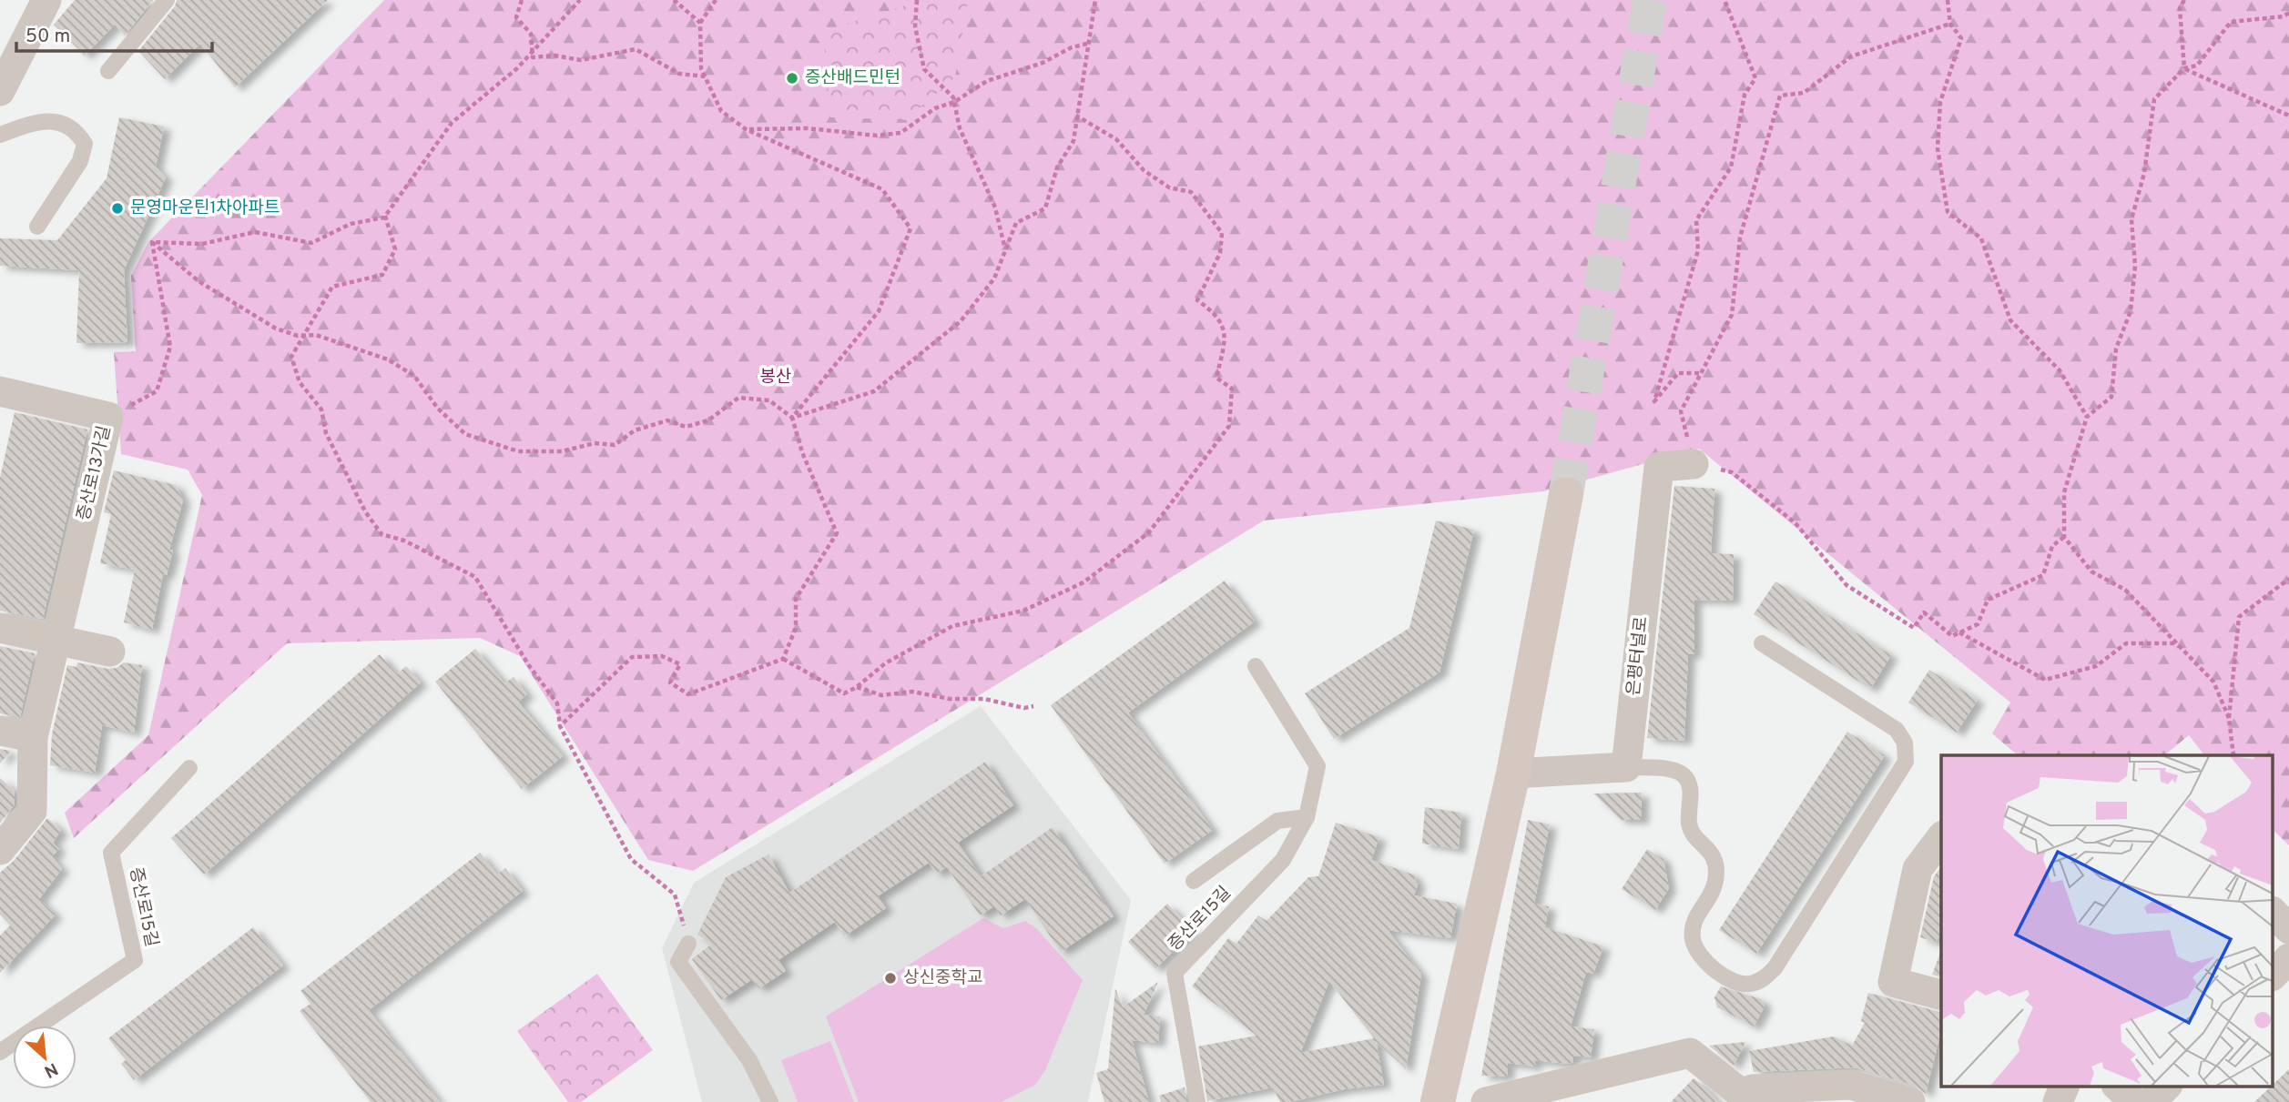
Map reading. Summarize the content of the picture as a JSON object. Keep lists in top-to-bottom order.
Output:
{
  "streets": {
    "street": ["증산로13가길", "은평터널로"],
    "lane": ["증산로15길"]
  },
  "parks": ["봉산"],
  "places": ["증산배드민턴", "문영마운틴1차아파트", "상신중학교"],
  "scale_bar": "50 m",
  "north": "bottom right"
}
